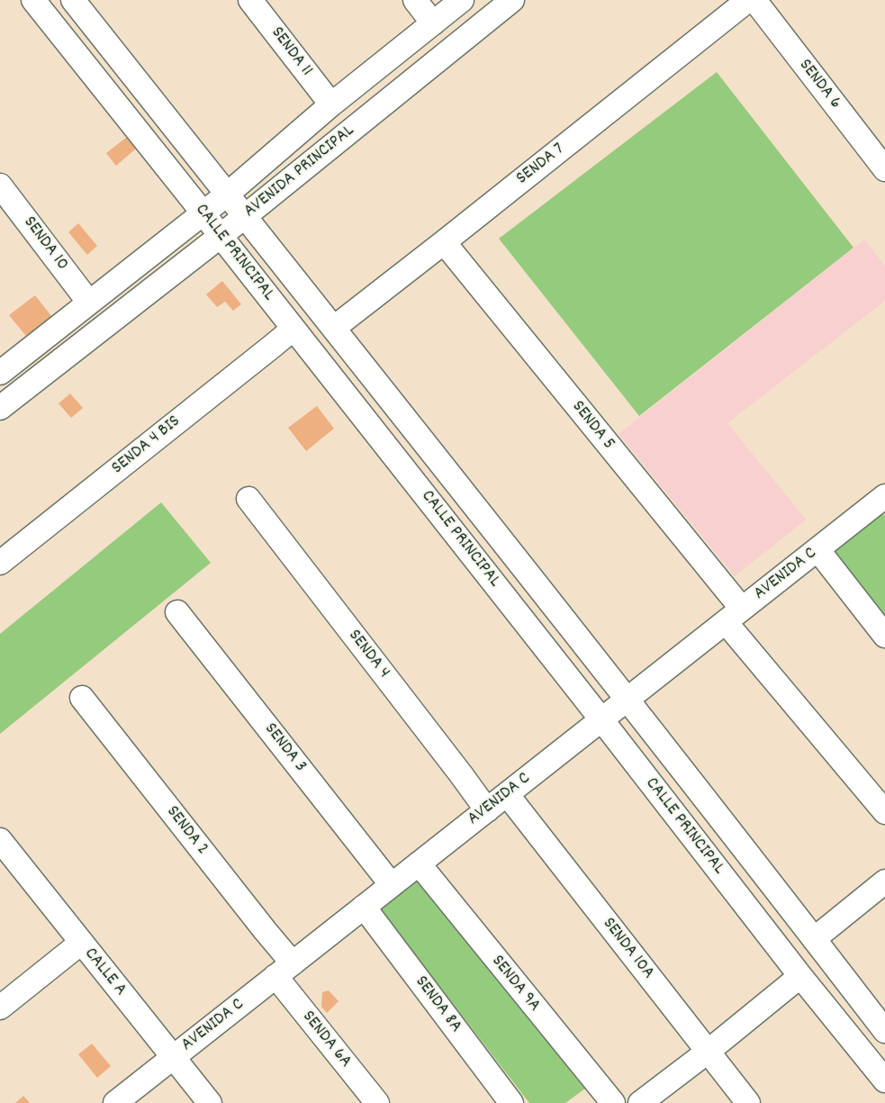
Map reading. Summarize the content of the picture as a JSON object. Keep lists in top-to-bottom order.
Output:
{
  "streets": {
    "street": [
      "SENDA 11",
      "SENDA 6",
      "SENDA 7",
      "AVENIDA PRINCIPAL",
      "SENDA 10",
      "CALLE PRINCIPAL",
      "SENDA 5",
      "SENDA 4 BIS",
      "AVENIDA C",
      "SENDA 4",
      "SENDA 3",
      "SENDA 2",
      "SENDA 10A",
      "CALLE A",
      "SENDA 9A",
      "SENDA 8A",
      "SENDA 6A"
    ]
  },
  "crossings": [
    ["SENDA 11", "AVENIDA PRINCIPAL"],
    ["SENDA 7", "CALLE PRINCIPAL"],
    ["SENDA 7", "SENDA 5"],
    ["AVENIDA PRINCIPAL", "SENDA 10"],
    ["AVENIDA PRINCIPAL", "CALLE PRINCIPAL"],
    ["CALLE PRINCIPAL", "SENDA 4 BIS"],
    ["CALLE PRINCIPAL", "AVENIDA C"],
    ["SENDA 5", "AVENIDA C"],
    ["AVENIDA C", "SENDA 4"],
    ["AVENIDA C", "SENDA 3"],
    ["AVENIDA C", "SENDA 2"],
    ["AVENIDA C", "SENDA 10A"],
    ["AVENIDA C", "CALLE A"],
    ["AVENIDA C", "SENDA 9A"],
    ["AVENIDA C", "SENDA 8A"],
    ["AVENIDA C", "SENDA 6A"],
    ["SENDA 2", "SENDA 6A"]
  ]
}
